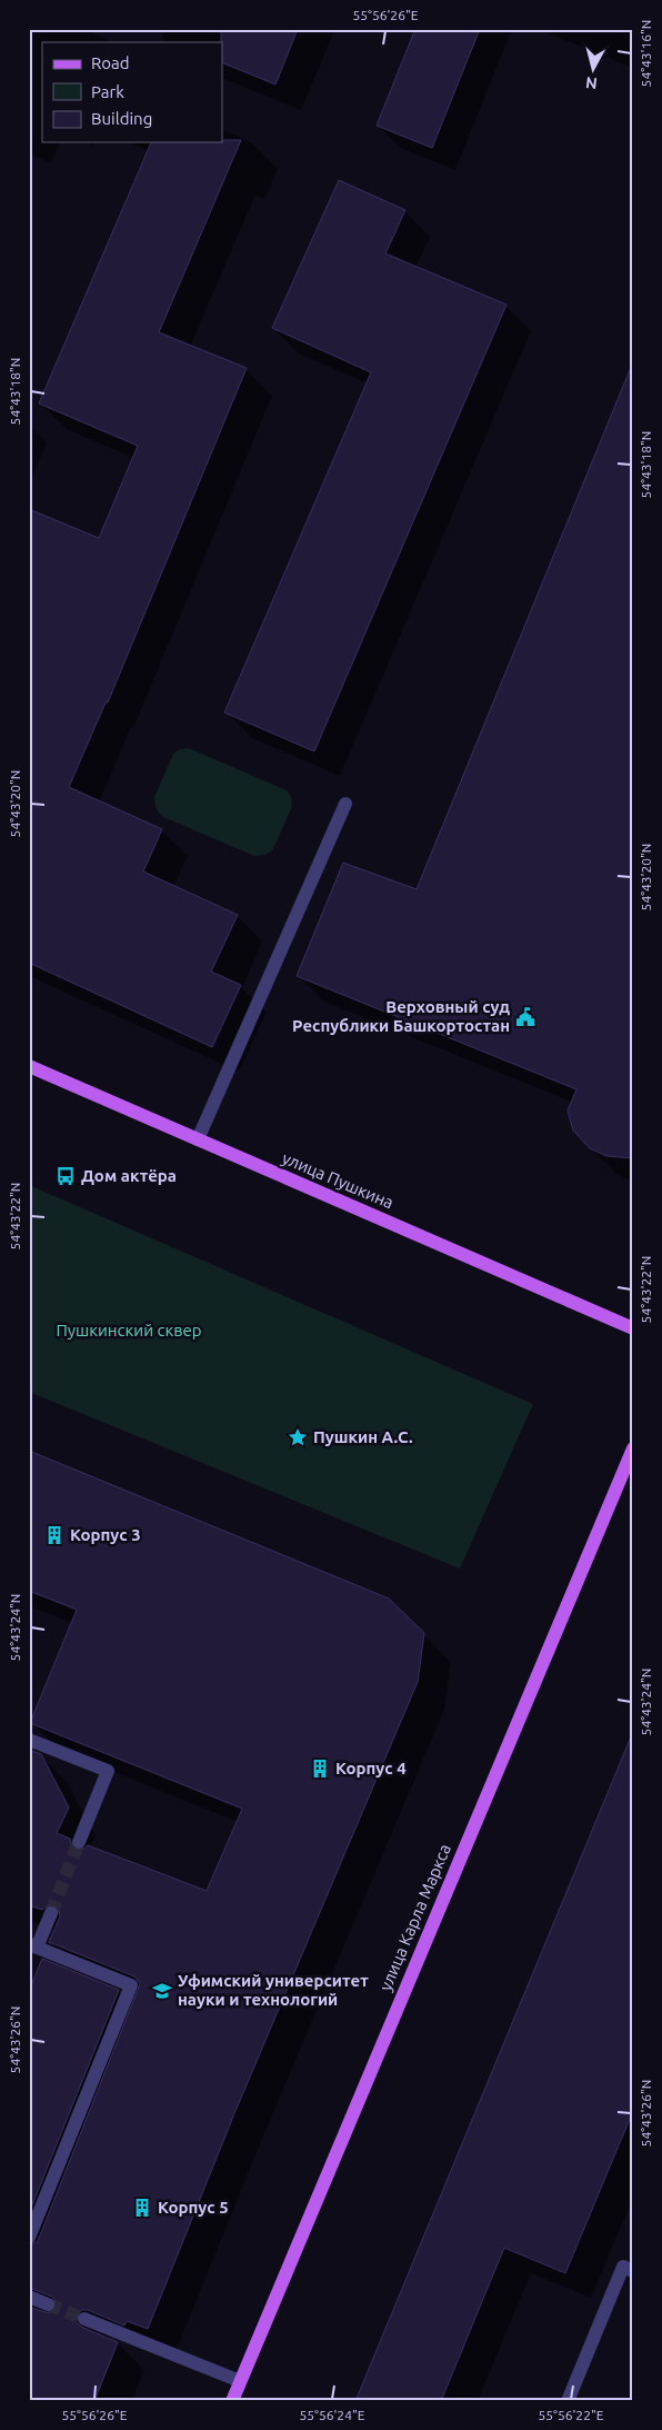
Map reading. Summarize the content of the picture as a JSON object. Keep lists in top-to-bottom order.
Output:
{
  "streets": {
    "main road": ["улица Пушкина", "улица Карла Маркса"]
  },
  "parks": ["Пушкинский сквер"],
  "places": {
    "public building": ["Верховный суд Республики Башкортостан"],
    "bus stop": ["Дом актёра"],
    "place": ["Пушкин А.С."],
    "building": ["Корпус 3", "Корпус 4", "Корпус 5"],
    "school or university": ["Уфимский университет науки и технологий"]
  },
  "legend": ["Road", "Park", "Building"],
  "north": "bottom",
  "coordinates": [
    "55°56'26\"E",
    "54°43'16\"N",
    "54°43'18\"N",
    "54°43'20\"N",
    "54°43'22\"N",
    "54°43'24\"N",
    "54°43'26\"N",
    "55°56'24\"E",
    "55°56'22\"E"
  ]
}
